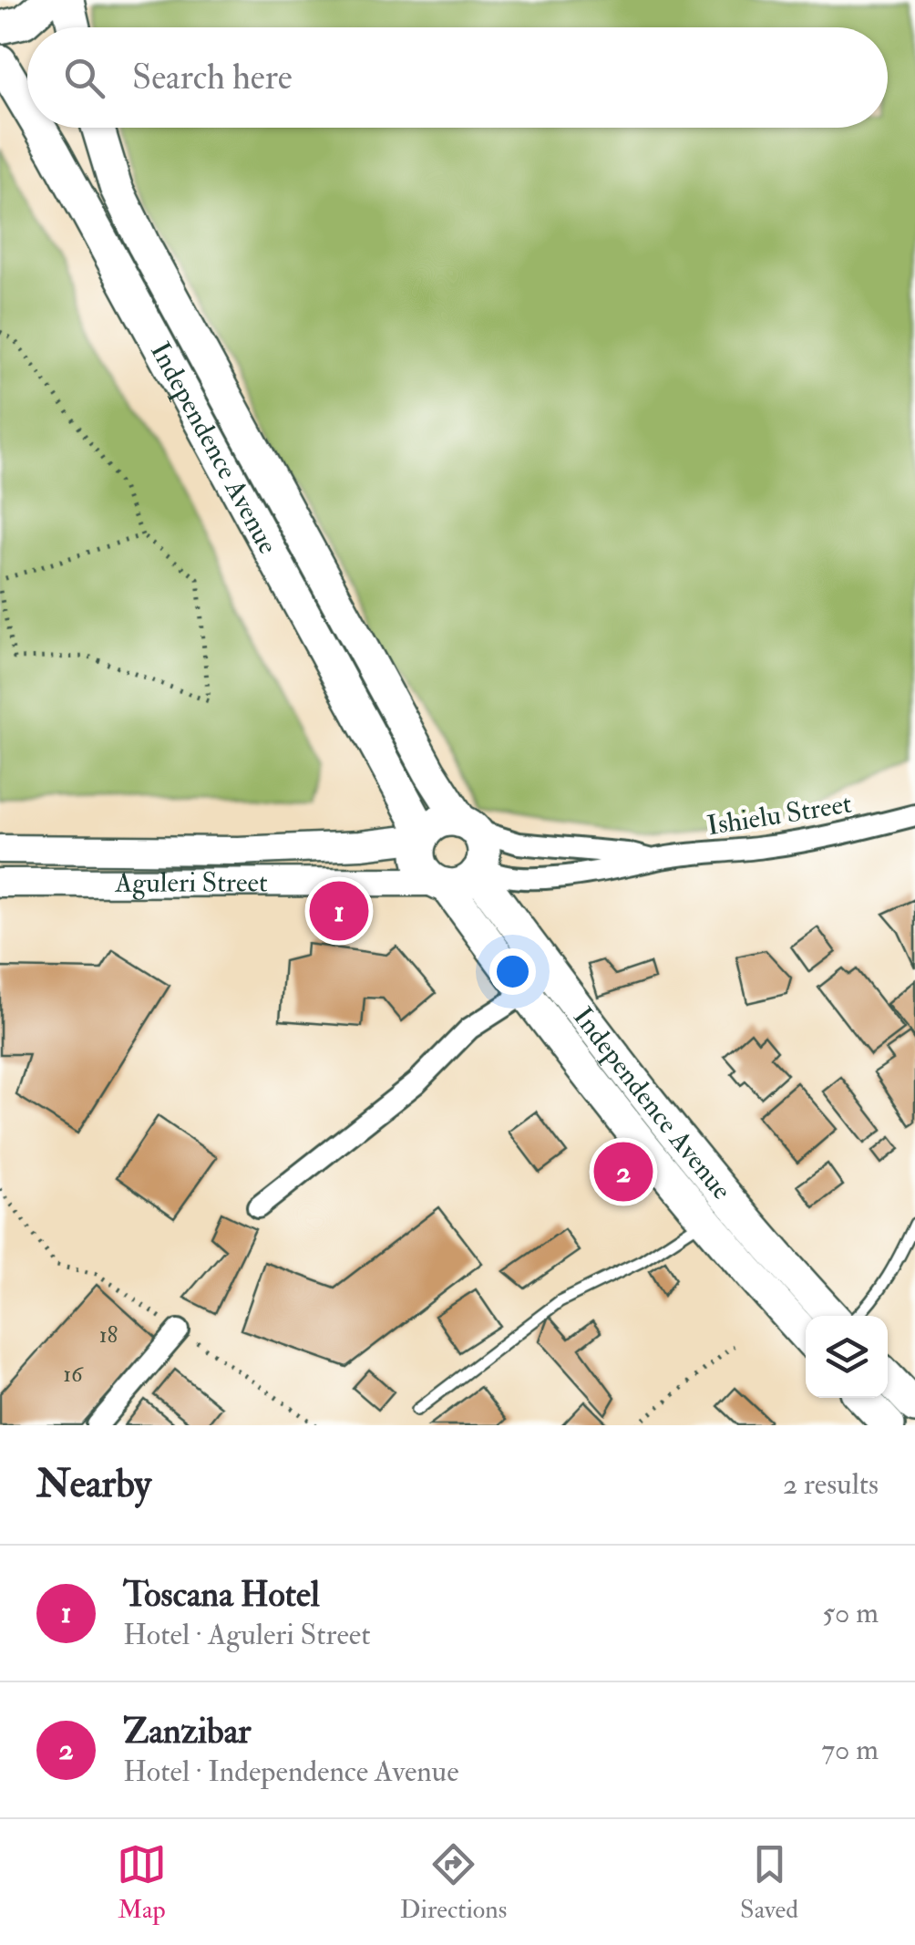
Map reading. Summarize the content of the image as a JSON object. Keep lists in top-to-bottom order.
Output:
{
  "streets": {
    "main road": ["Independence Avenue", "Aguleri Street"],
    "street": ["Ishielu Street"]
  },
  "crossings": [
    ["Independence Avenue", "Aguleri Street"]
  ],
  "house_numbers": ["18", "16"],
  "page": {
    "search": "Search here",
    "pins": ["1", "2"],
    "heading": ["Nearby", "2 results"],
    "list": [
      {
        "mark": "1",
        "name": "Toscana Hotel",
        "note": "Hotel · Aguleri Street",
        "value": "50 m"
      },
      {
        "mark": "2",
        "name": "Zanzibar",
        "note": "Hotel · Independence Avenue",
        "value": "70 m"
      }
    ],
    "nav": ["Map", "Directions", "Saved"]
  }
}
